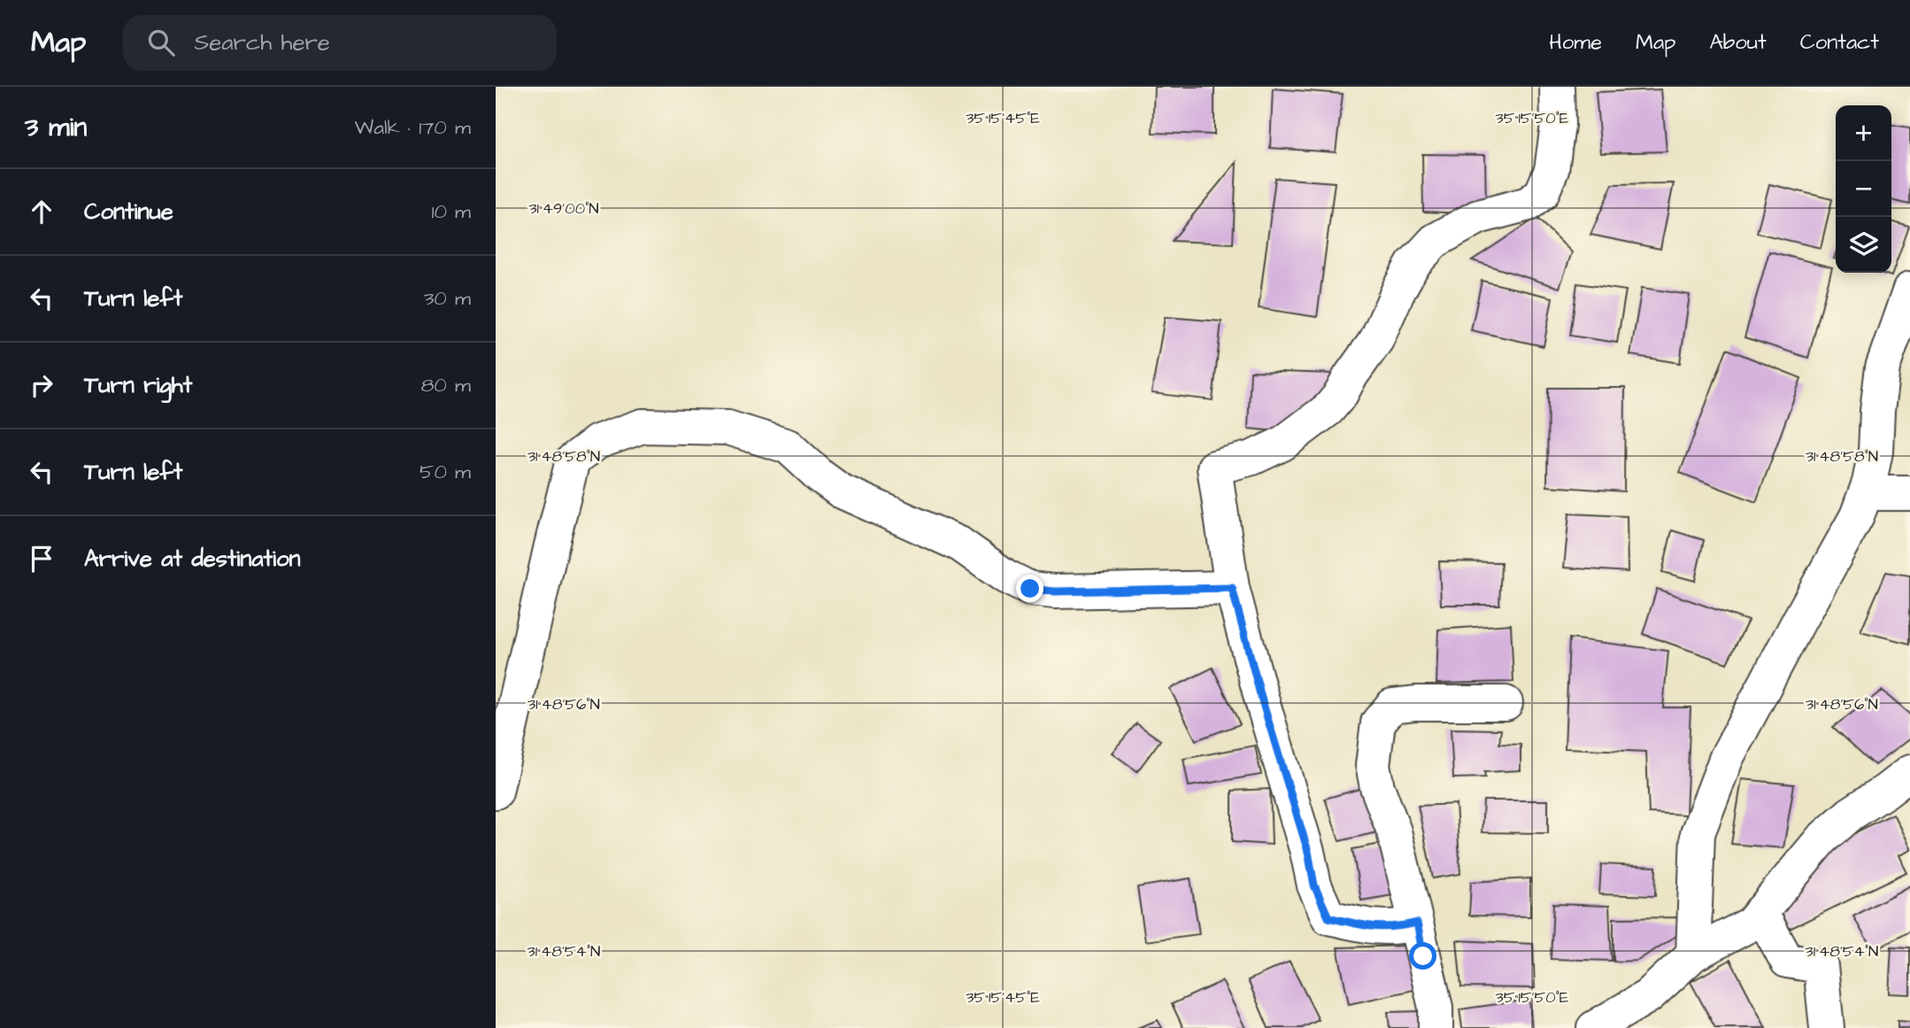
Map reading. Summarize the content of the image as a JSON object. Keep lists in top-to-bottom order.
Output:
{
  "page": {
    "header": "Map",
    "search": "Search here",
    "nav": [
      "Home",
      "Map",
      "About",
      "Contact"
    ],
    "heading": ["3 min", "Walk · 170 m"],
    "map_buttons": ["+", "−"],
    "list": [
      ["Continue", "10 m"],
      ["Turn left", "30 m"],
      ["Turn right", "80 m"],
      ["Turn left", "50 m"],
      "Arrive at destination"
    ]
  },
  "coordinates": [
    "35°15'45\"E",
    "35°15'50\"E",
    "31°49'00\"N",
    "31°48'58\"N",
    "31°48'56\"N",
    "31°48'54\"N"
  ]
}
